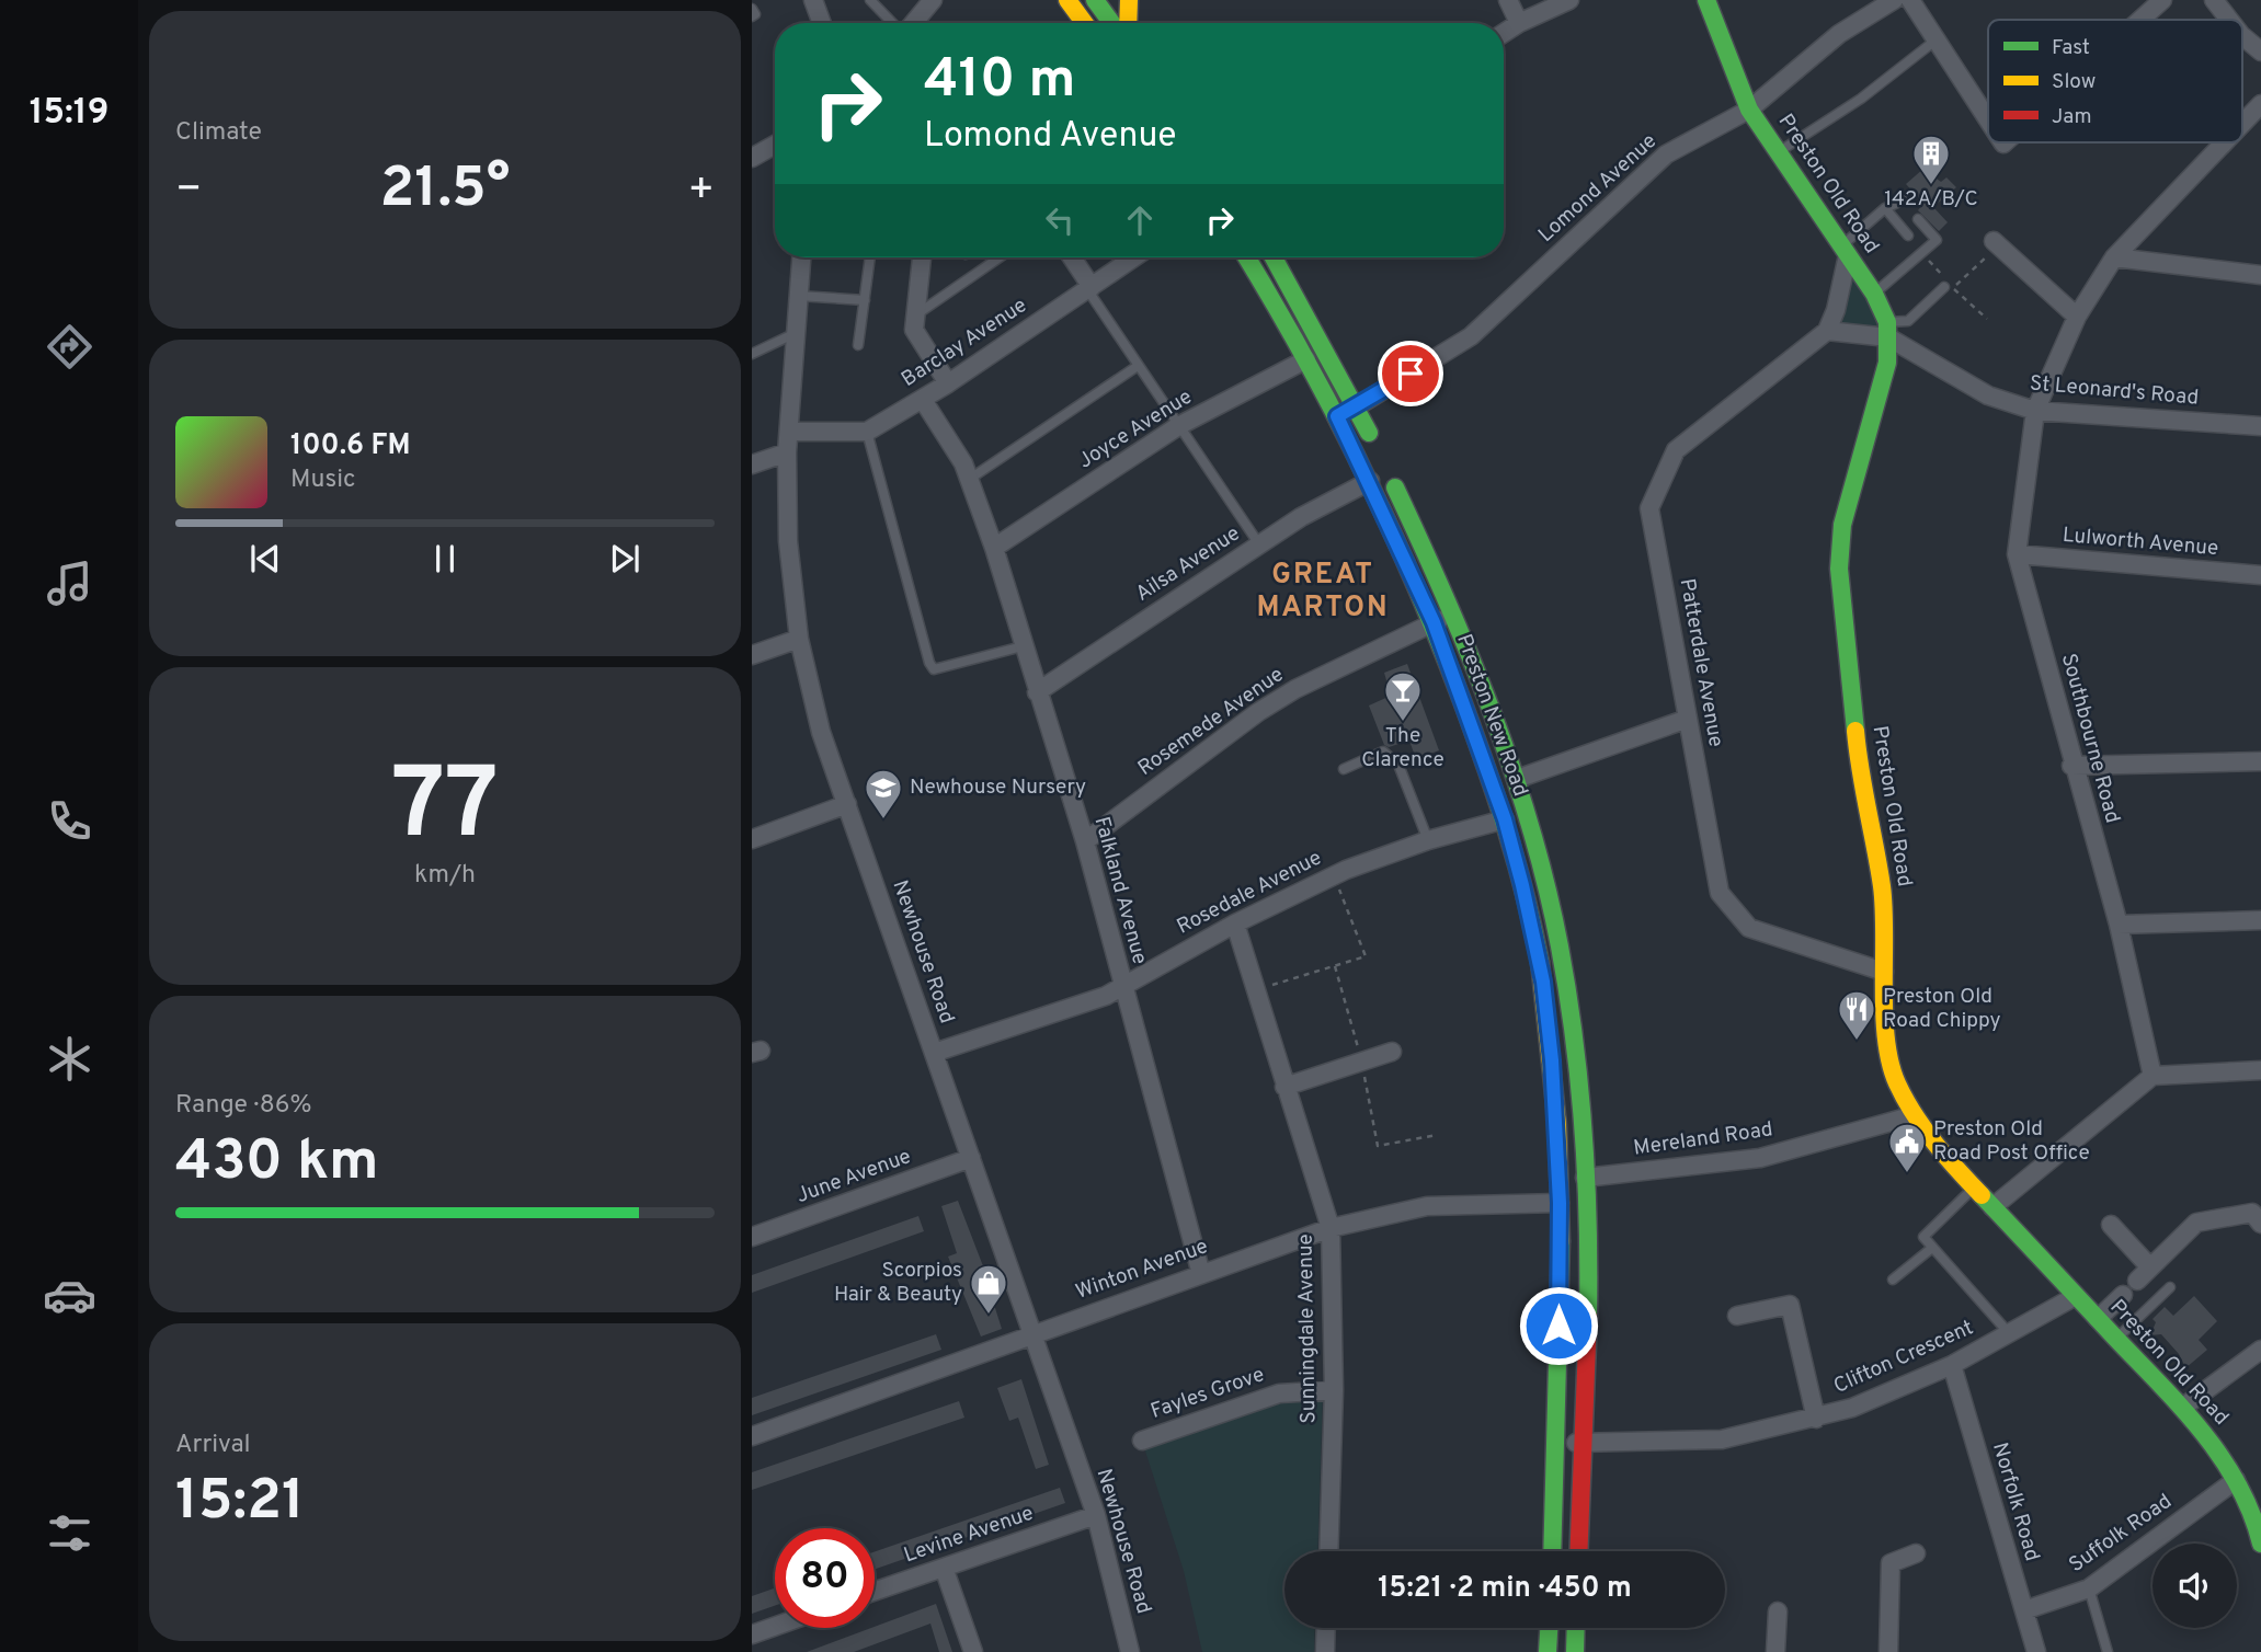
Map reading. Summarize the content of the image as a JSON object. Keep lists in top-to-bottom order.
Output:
{
  "streets": {
    "main road": ["Preston Old Road", "Preston New Road"],
    "street": [
      "Lomond Avenue",
      "Barclay Avenue",
      "St Leonard's Road",
      "Joyce Avenue",
      "Lulworth Avenue",
      "Ailsa Avenue",
      "Patterdale Avenue",
      "Rosemede Avenue",
      "Southbourne Road",
      "Falkland Avenue",
      "Rosedale Avenue",
      "Newhouse Road",
      "Mereland Road",
      "June Avenue",
      "Winton Avenue",
      "Sunningdale Avenue",
      "Clifton Crescent",
      "Fayles Grove",
      "Norfolk Road",
      "Suffolk Road",
      "Levine Avenue"
    ]
  },
  "crossings": [
    ["Preston Old Road", "Lomond Avenue"],
    ["Preston Old Road", "St Leonard's Road"],
    ["Preston Old Road", "Patterdale Avenue"],
    ["Preston Old Road", "Mereland Road"],
    ["Preston Old Road", "Clifton Crescent"],
    ["Preston Old Road", "Suffolk Road"],
    ["Lomond Avenue", "Preston New Road"],
    ["Barclay Avenue", "Falkland Avenue"],
    ["Barclay Avenue", "Newhouse Road"],
    ["St Leonard's Road", "Southbourne Road"],
    ["Joyce Avenue", "Preston New Road"],
    ["Joyce Avenue", "Falkland Avenue"],
    ["Lulworth Avenue", "Southbourne Road"],
    ["Ailsa Avenue", "Preston New Road"],
    ["Ailsa Avenue", "Falkland Avenue"],
    ["Preston New Road", "Rosemede Avenue"],
    ["Preston New Road", "Rosedale Avenue"],
    ["Preston New Road", "Mereland Road"],
    ["Preston New Road", "Winton Avenue"],
    ["Preston New Road", "Clifton Crescent"],
    ["Rosemede Avenue", "Falkland Avenue"],
    ["Falkland Avenue", "Rosedale Avenue"],
    ["Falkland Avenue", "Winton Avenue"],
    ["Rosedale Avenue", "Newhouse Road"],
    ["Rosedale Avenue", "Sunningdale Avenue"],
    ["Newhouse Road", "June Avenue"],
    ["Newhouse Road", "Winton Avenue"],
    ["Newhouse Road", "Levine Avenue"],
    ["Winton Avenue", "Sunningdale Avenue"],
    ["Sunningdale Avenue", "Fayles Grove"],
    ["Clifton Crescent", "Norfolk Road"],
    ["Norfolk Road", "Suffolk Road"]
  ],
  "districts": ["GREAT MARTON"],
  "places": {
    "building": ["142A/B/C"],
    "bar": ["The Clarence"],
    "school or university": ["Newhouse Nursery"],
    "restaurant": ["Preston Old Road Chippy"],
    "public building": ["Preston Old Road Post Office"],
    "shop": ["Scorpios Hair & Beauty"]
  },
  "legend": ["Fast", "Slow", "Jam"],
  "page": {
    "tabs": "15:19",
    "tile": [
      "Climate",
      ["77", "km/h"],
      ["Range · 86%", "430 km"],
      ["Arrival", "15:21"]
    ],
    "turn": ["410 m", "Lomond Avenue"],
    "heat": ["−", "21.5°", "+"],
    "song": ["100.6 FM", "Music"],
    "limit": "80",
    "trip": "15:21 · 2 min · 450 m"
  }
}
